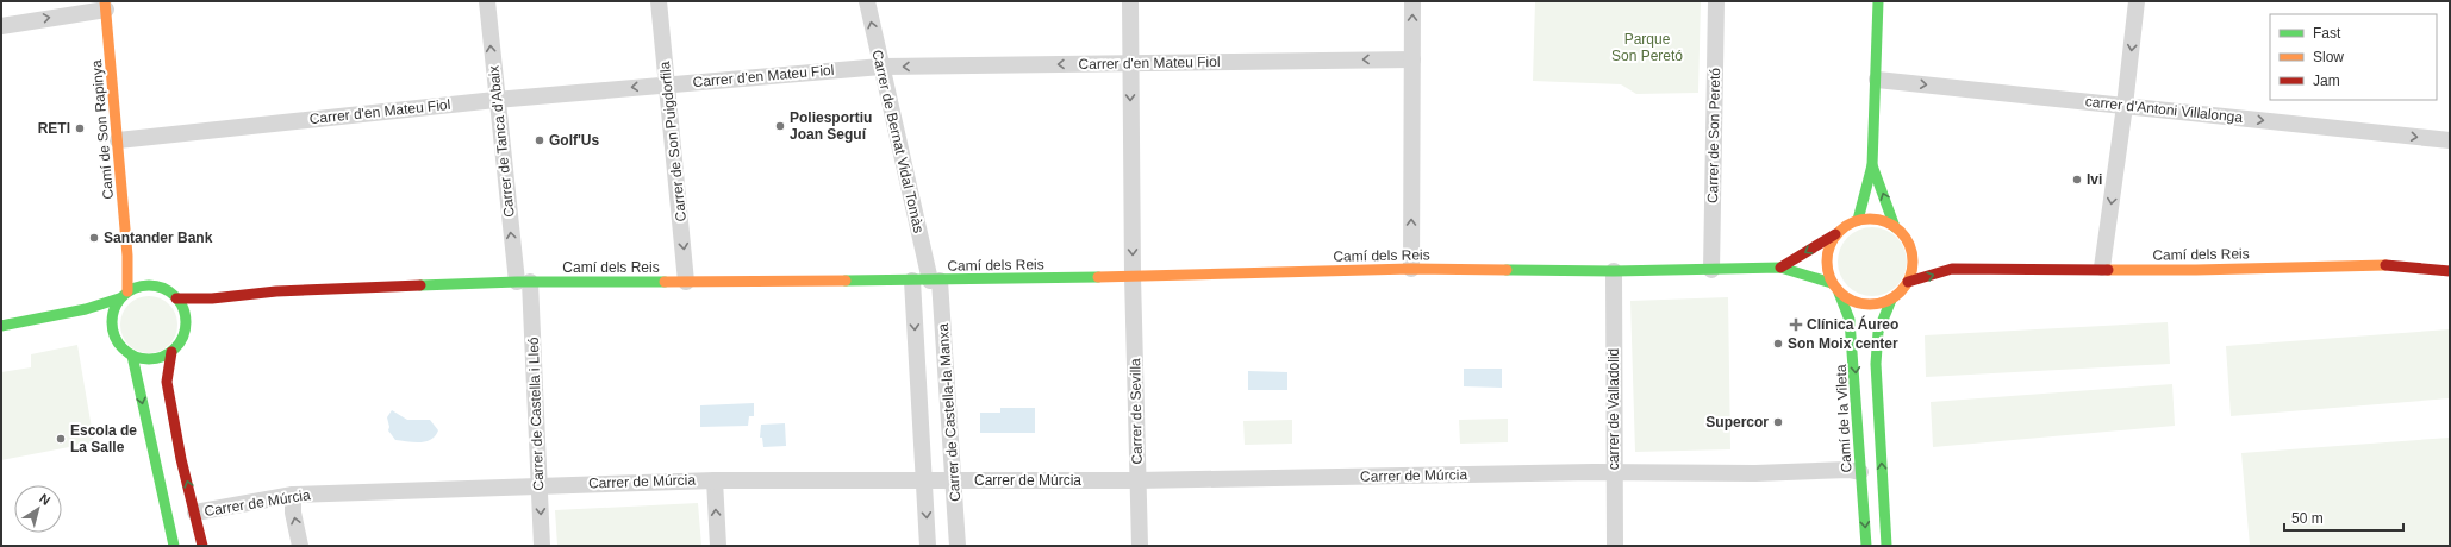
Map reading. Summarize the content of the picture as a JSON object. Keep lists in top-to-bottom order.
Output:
{
  "streets": {
    "street": [
      "Carrer d'en Mateu Fiol",
      "carrer d'Antoni Villalonga",
      "Camí de Son Rapinya",
      "Carrer de Son Peretó",
      "Carrer de Tanca d'Abaix",
      "Carrer de Son Puigdorfila",
      "Carrer de Bernat Vidal Tomàs",
      "Camí dels Reis",
      "carrer de Valladolid",
      "Carrer de Sevilla",
      "Carrer de Castella-la Manxa",
      "Carrer de Castella i Lleó",
      "Camí de la Vileta",
      "Carrer de Múrcia"
    ]
  },
  "crossings": [
    ["Carrer d'en Mateu Fiol", "Camí de Son Rapinya"],
    ["Carrer d'en Mateu Fiol", "Carrer de Tanca d'Abaix"],
    ["Carrer d'en Mateu Fiol", "Carrer de Son Puigdorfila"],
    ["Carrer d'en Mateu Fiol", "Carrer de Bernat Vidal Tomàs"],
    ["Carrer d'en Mateu Fiol", "Carrer de Sevilla"],
    ["Camí de Son Rapinya", "Camí dels Reis"],
    ["Carrer de Son Peretó", "Camí dels Reis"],
    ["Carrer de Tanca d'Abaix", "Camí dels Reis"],
    ["Carrer de Tanca d'Abaix", "Carrer de Castella i Lleó"],
    ["Carrer de Son Puigdorfila", "Camí dels Reis"],
    ["Carrer de Bernat Vidal Tomàs", "Camí dels Reis"],
    ["Carrer de Bernat Vidal Tomàs", "Carrer de Castella-la Manxa"],
    ["Camí dels Reis", "carrer de Valladolid"],
    ["Camí dels Reis", "Carrer de Sevilla"],
    ["Camí dels Reis", "Carrer de Castella-la Manxa"],
    ["Camí dels Reis", "Carrer de Castella i Lleó"],
    ["Camí dels Reis", "Camí de la Vileta"],
    ["carrer de Valladolid", "Carrer de Múrcia"],
    ["Carrer de Sevilla", "Carrer de Múrcia"],
    ["Carrer de Castella-la Manxa", "Carrer de Múrcia"],
    ["Carrer de Castella i Lleó", "Carrer de Múrcia"],
    ["Camí de la Vileta", "Carrer de Múrcia"]
  ],
  "one_way": [
    "Carrer d'en Mateu Fiol",
    "carrer d'Antoni Villalonga",
    "Carrer de Tanca d'Abaix",
    "Carrer de Son Puigdorfila",
    "Carrer de Sevilla"
  ],
  "parks": ["Parque Son Peretó"],
  "places": {
    "other": [
      "Poliesportiu Joan Seguí",
      "RETI",
      "Golf'Us",
      "Ivi",
      "Santander Bank",
      "Son Moix center",
      "Supercor",
      "Escola de La Salle"
    ],
    "health": ["Clínica Áureo"]
  },
  "legend": ["Fast", "Slow", "Jam"],
  "scale_bar": "50 m",
  "north": "top right"
}
